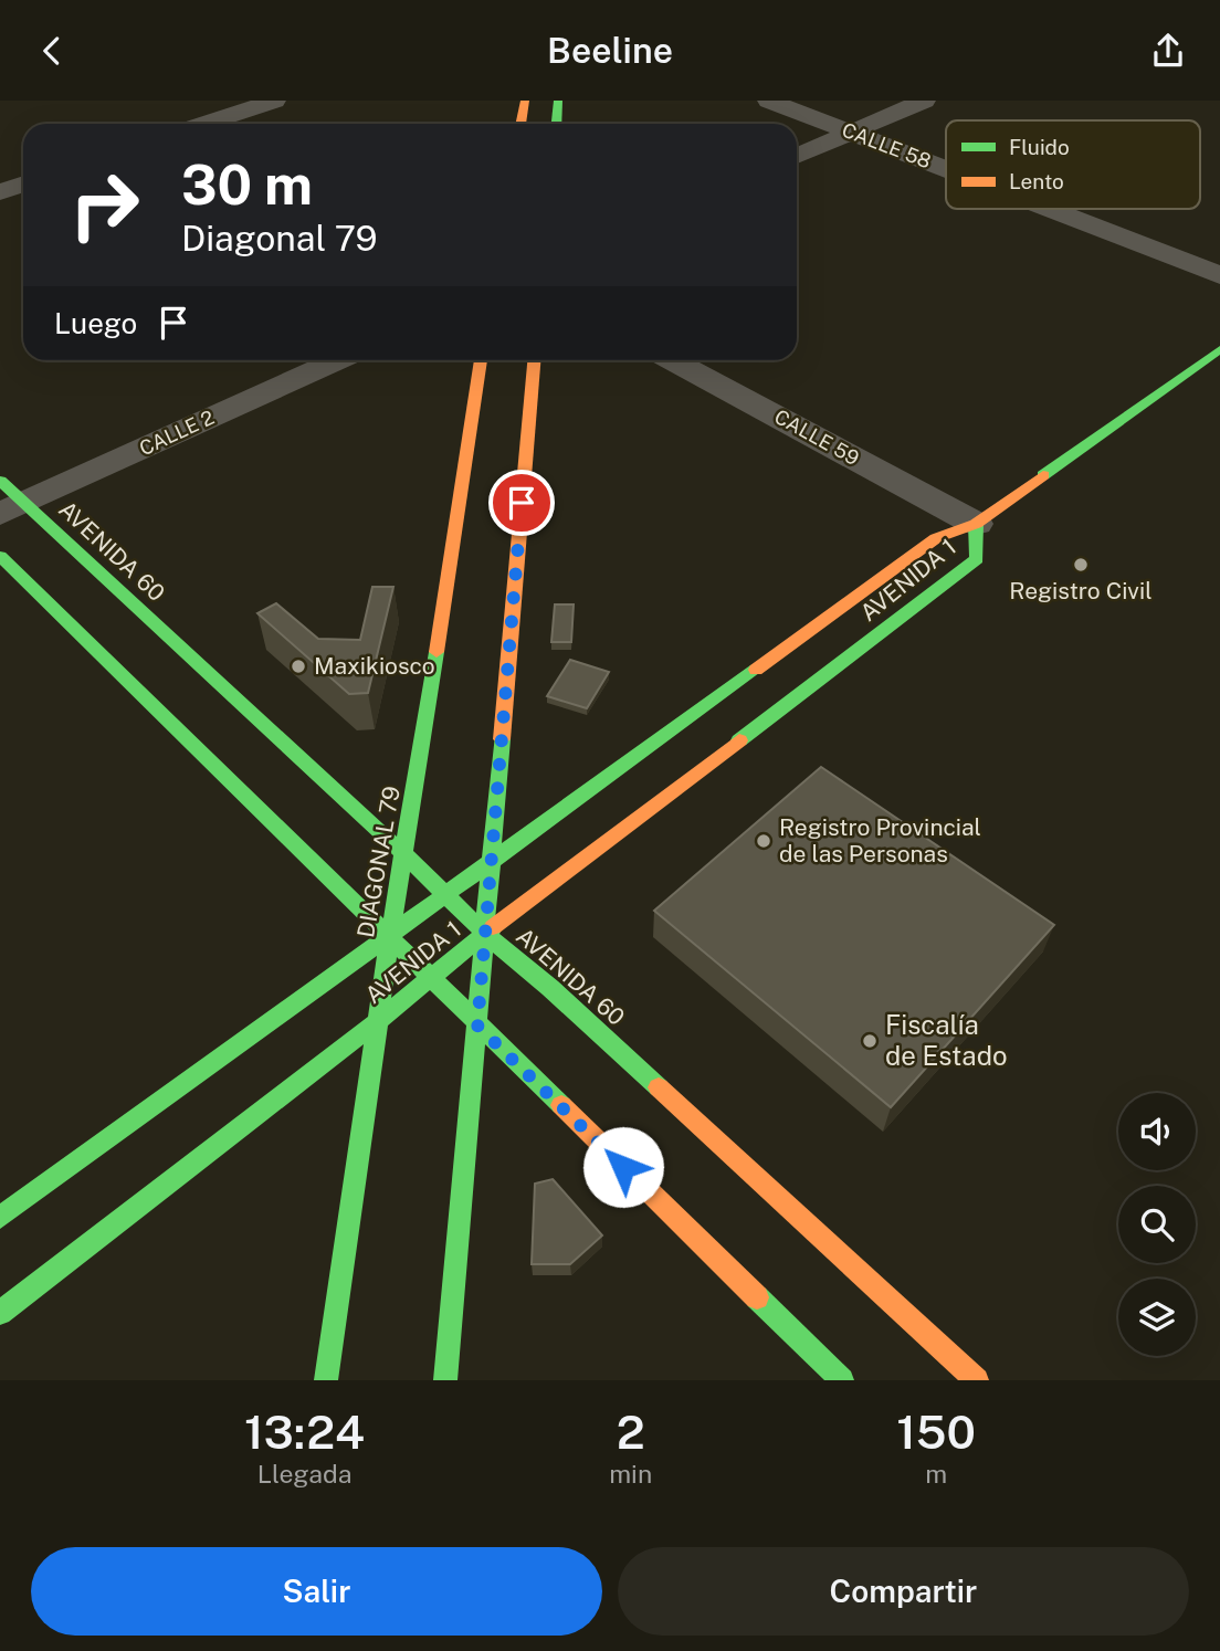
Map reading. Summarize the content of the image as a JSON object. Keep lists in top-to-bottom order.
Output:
{
  "streets": {
    "main road": ["AVENIDA 60", "AVENIDA 1", "DIAGONAL 79"],
    "street": ["CALLE 58", "CALLE 2", "CALLE 59"]
  },
  "crossings": [
    ["CALLE 2", "AVENIDA 60"],
    ["CALLE 59", "AVENIDA 1"],
    ["AVENIDA 60", "AVENIDA 1"],
    ["AVENIDA 60", "DIAGONAL 79"],
    ["AVENIDA 1", "DIAGONAL 79"]
  ],
  "places": [
    "Registro Civil",
    "Maxikiosco",
    "Registro Provincial de las Personas",
    "Fiscalía de Estado"
  ],
  "legend": ["Fluido", "Lento"],
  "page": {
    "header": "Beeline",
    "turn": ["30 m", "Diagonal 79"],
    "then": "Luego",
    "eta": [
      "13:24",
      "Llegada",
      "2",
      "min",
      "150",
      "m"
    ],
    "buttons": ["Salir", "Compartir"]
  }
}
